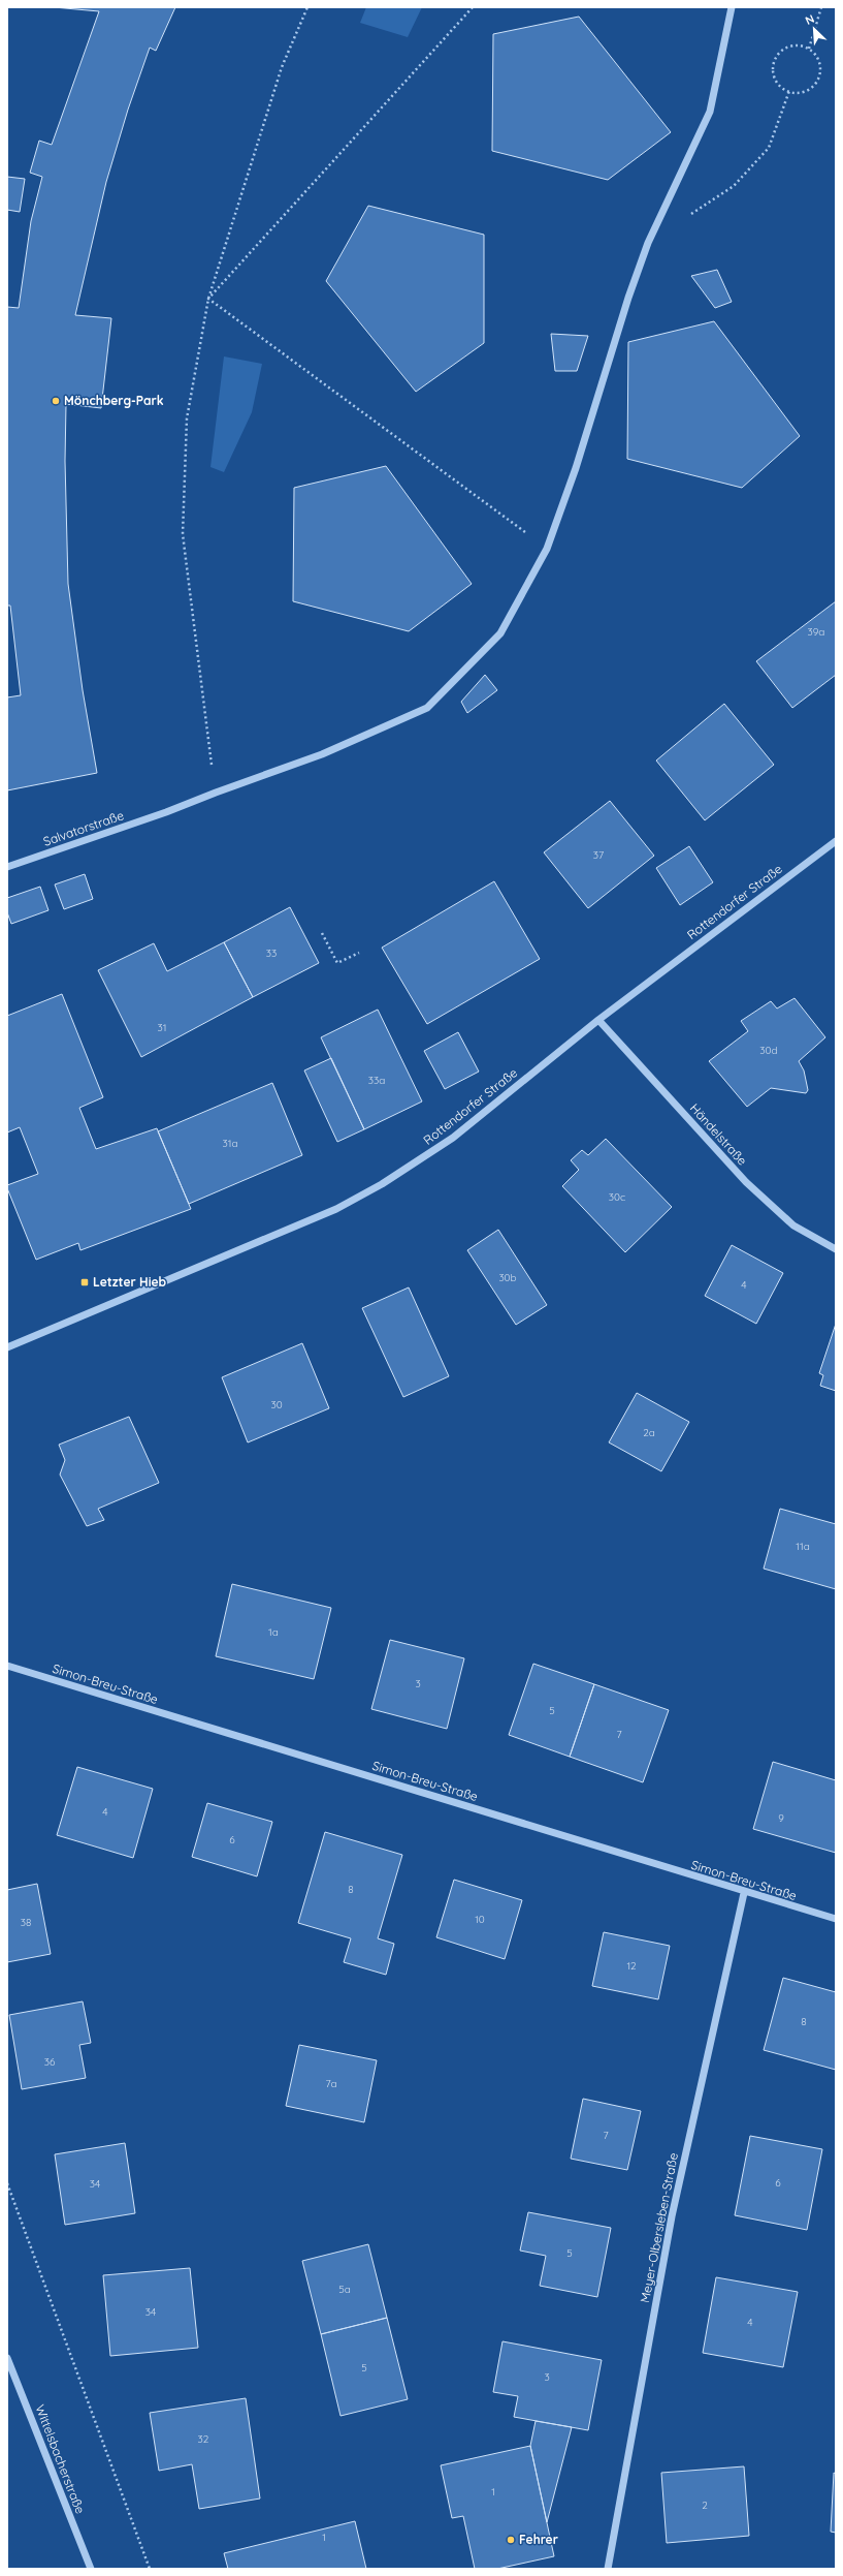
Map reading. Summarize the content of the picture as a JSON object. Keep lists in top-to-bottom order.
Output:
{
  "streets": {
    "street": [
      "Salvatorstraße",
      "Rottendorfer Straße",
      "Händelstraße",
      "Simon-Breu-Straße",
      "Meyer-Olbersleben-Straße",
      "Wittelsbacherstraße"
    ]
  },
  "crossings": [
    ["Rottendorfer Straße", "Händelstraße"],
    ["Simon-Breu-Straße", "Meyer-Olbersleben-Straße"]
  ],
  "places": {
    "other": ["Mönchberg-Park", "Fehrer"],
    "transit": ["Letzter Hieb"]
  },
  "house_numbers": [
    "39a",
    "37",
    "33",
    "31",
    "30d",
    "33a",
    "31a",
    "30c",
    "30b",
    "4",
    "30",
    "2a",
    "11a",
    "1a",
    "3",
    "5",
    "7",
    "4",
    "9",
    "6",
    "8",
    "10",
    "38",
    "12",
    "8",
    "36",
    "7a",
    "7",
    "6",
    "34",
    "5",
    "5a",
    "34",
    "4",
    "5",
    "3",
    "32",
    "1",
    "2",
    "1"
  ],
  "north": "top left"
}
